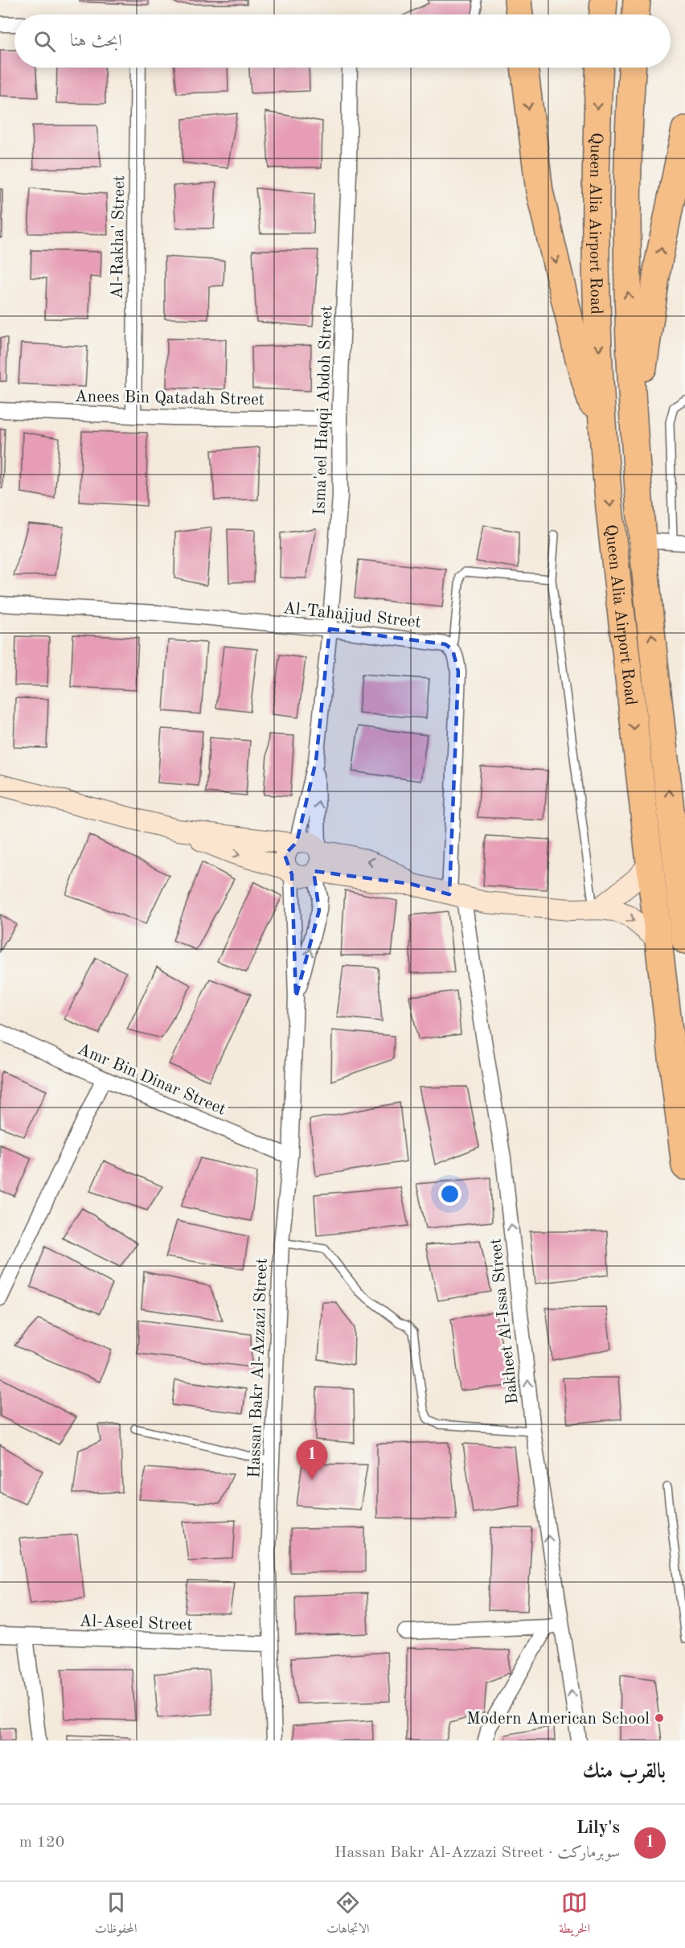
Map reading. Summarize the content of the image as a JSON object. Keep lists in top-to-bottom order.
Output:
{
  "streets": {
    "highway": ["Queen Alia Airport Road"],
    "street": [
      "Al-Rakha' Street",
      "Anees Bin Qatadah Street",
      "Isma'eel Haqqi Abdoh Street",
      "Al-Tahajjud Street",
      "Amr Bin Dinar Street",
      "Bakheet Al-Issa Street",
      "Hassan Bakr Al-Azzazi Street",
      "Al-Aseel Street"
    ]
  },
  "crossings": [
    ["Al-Rakha' Street", "Anees Bin Qatadah Street"],
    ["Anees Bin Qatadah Street", "Isma'eel Haqqi Abdoh Street"],
    ["Isma'eel Haqqi Abdoh Street", "Al-Tahajjud Street"],
    ["Isma'eel Haqqi Abdoh Street", "Hassan Bakr Al-Azzazi Street"],
    ["Amr Bin Dinar Street", "Hassan Bakr Al-Azzazi Street"],
    ["Hassan Bakr Al-Azzazi Street", "Al-Aseel Street"]
  ],
  "one_way": ["Bakheet Al-Issa Street"],
  "places": ["Modern American School"],
  "page": {
    "search": "ابحث هنا",
    "pins": "1",
    "heading": "بالقرب منك",
    "list": [
      {
        "mark": "1",
        "name": "Lily's",
        "note": "سوبرماركت · Hassan Bakr Al-Azzazi Street",
        "value": "120 m"
      }
    ],
    "nav": ["الخريطة", "الاتجاهات", "المحفوظات"]
  }
}
